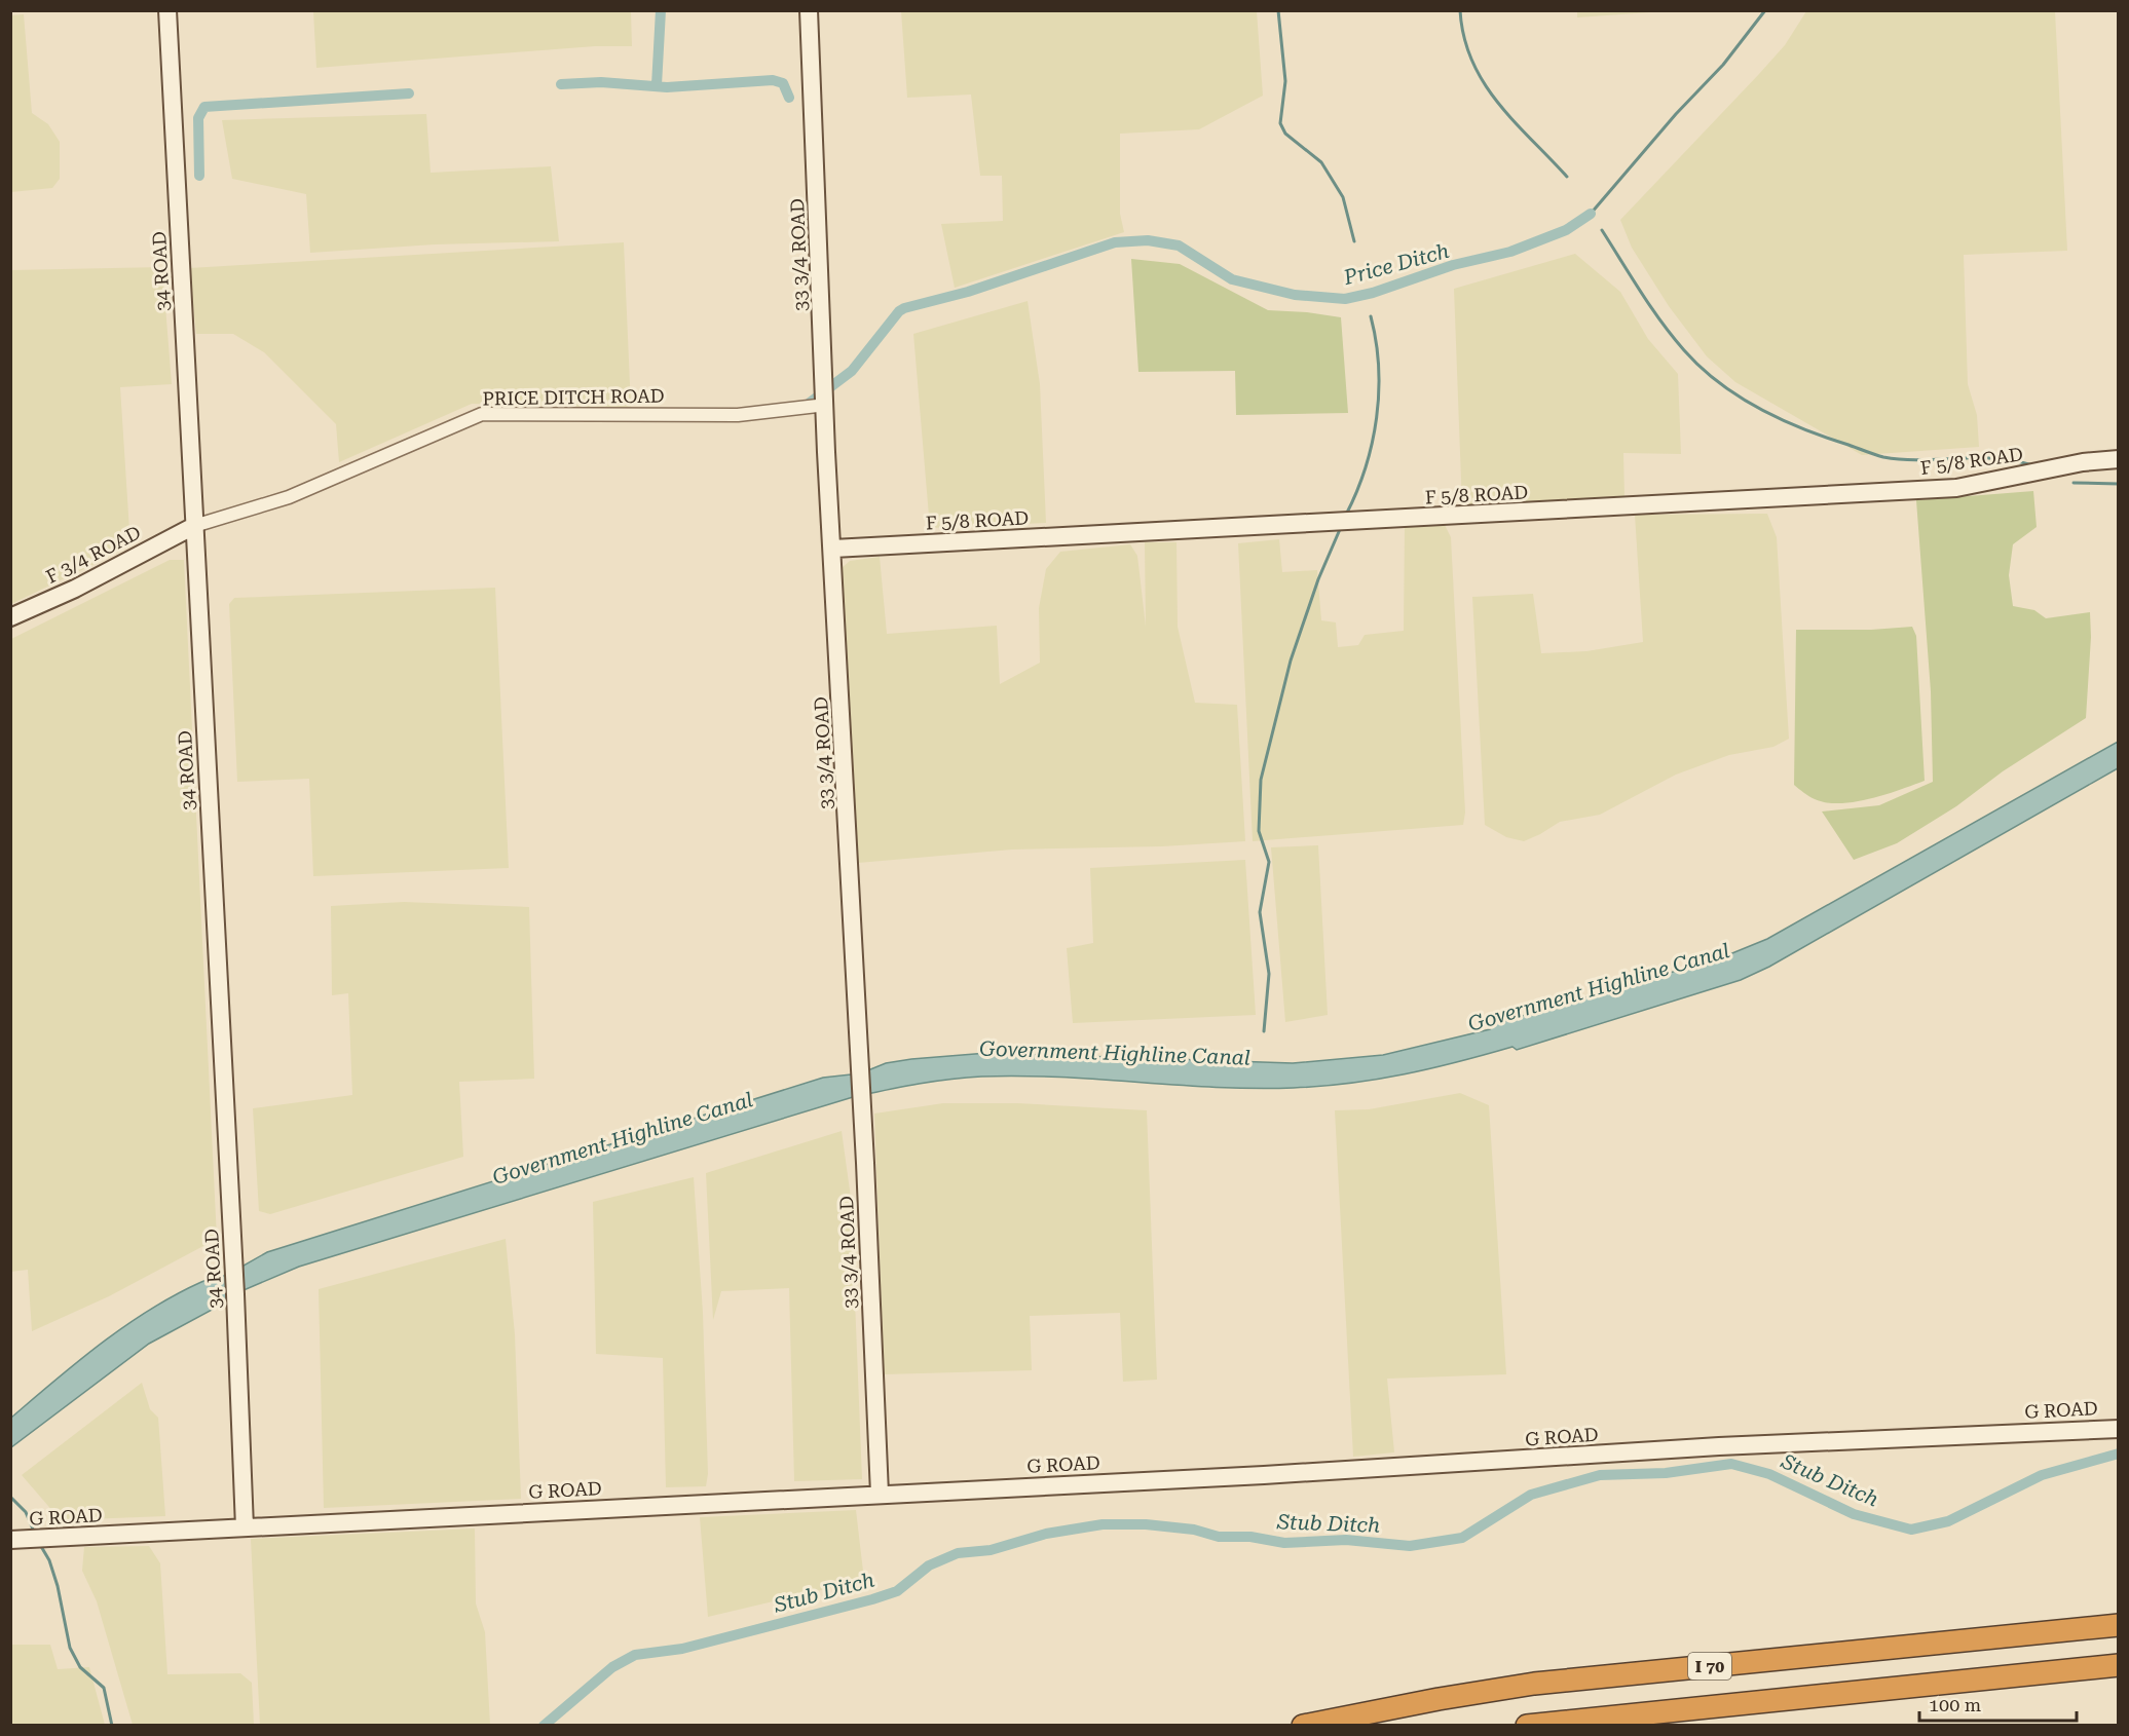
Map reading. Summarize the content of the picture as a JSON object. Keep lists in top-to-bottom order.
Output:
{
  "streets": {
    "highway": ["I 70"],
    "street": [
      "33 3/4 ROAD",
      "34 ROAD",
      "PRICE DITCH ROAD",
      "F 5/8 ROAD",
      "F 3/4 ROAD",
      "G ROAD"
    ]
  },
  "crossings": [
    ["33 3/4 ROAD", "PRICE DITCH ROAD"],
    ["33 3/4 ROAD", "F 5/8 ROAD"],
    ["33 3/4 ROAD", "G ROAD"],
    ["34 ROAD", "PRICE DITCH ROAD"],
    ["34 ROAD", "F 3/4 ROAD"],
    ["34 ROAD", "G ROAD"],
    ["PRICE DITCH ROAD", "F 3/4 ROAD"]
  ],
  "water": ["Price Ditch", "Government Highline Canal", "Stub Ditch"],
  "scale_bar": "100 m"
}
